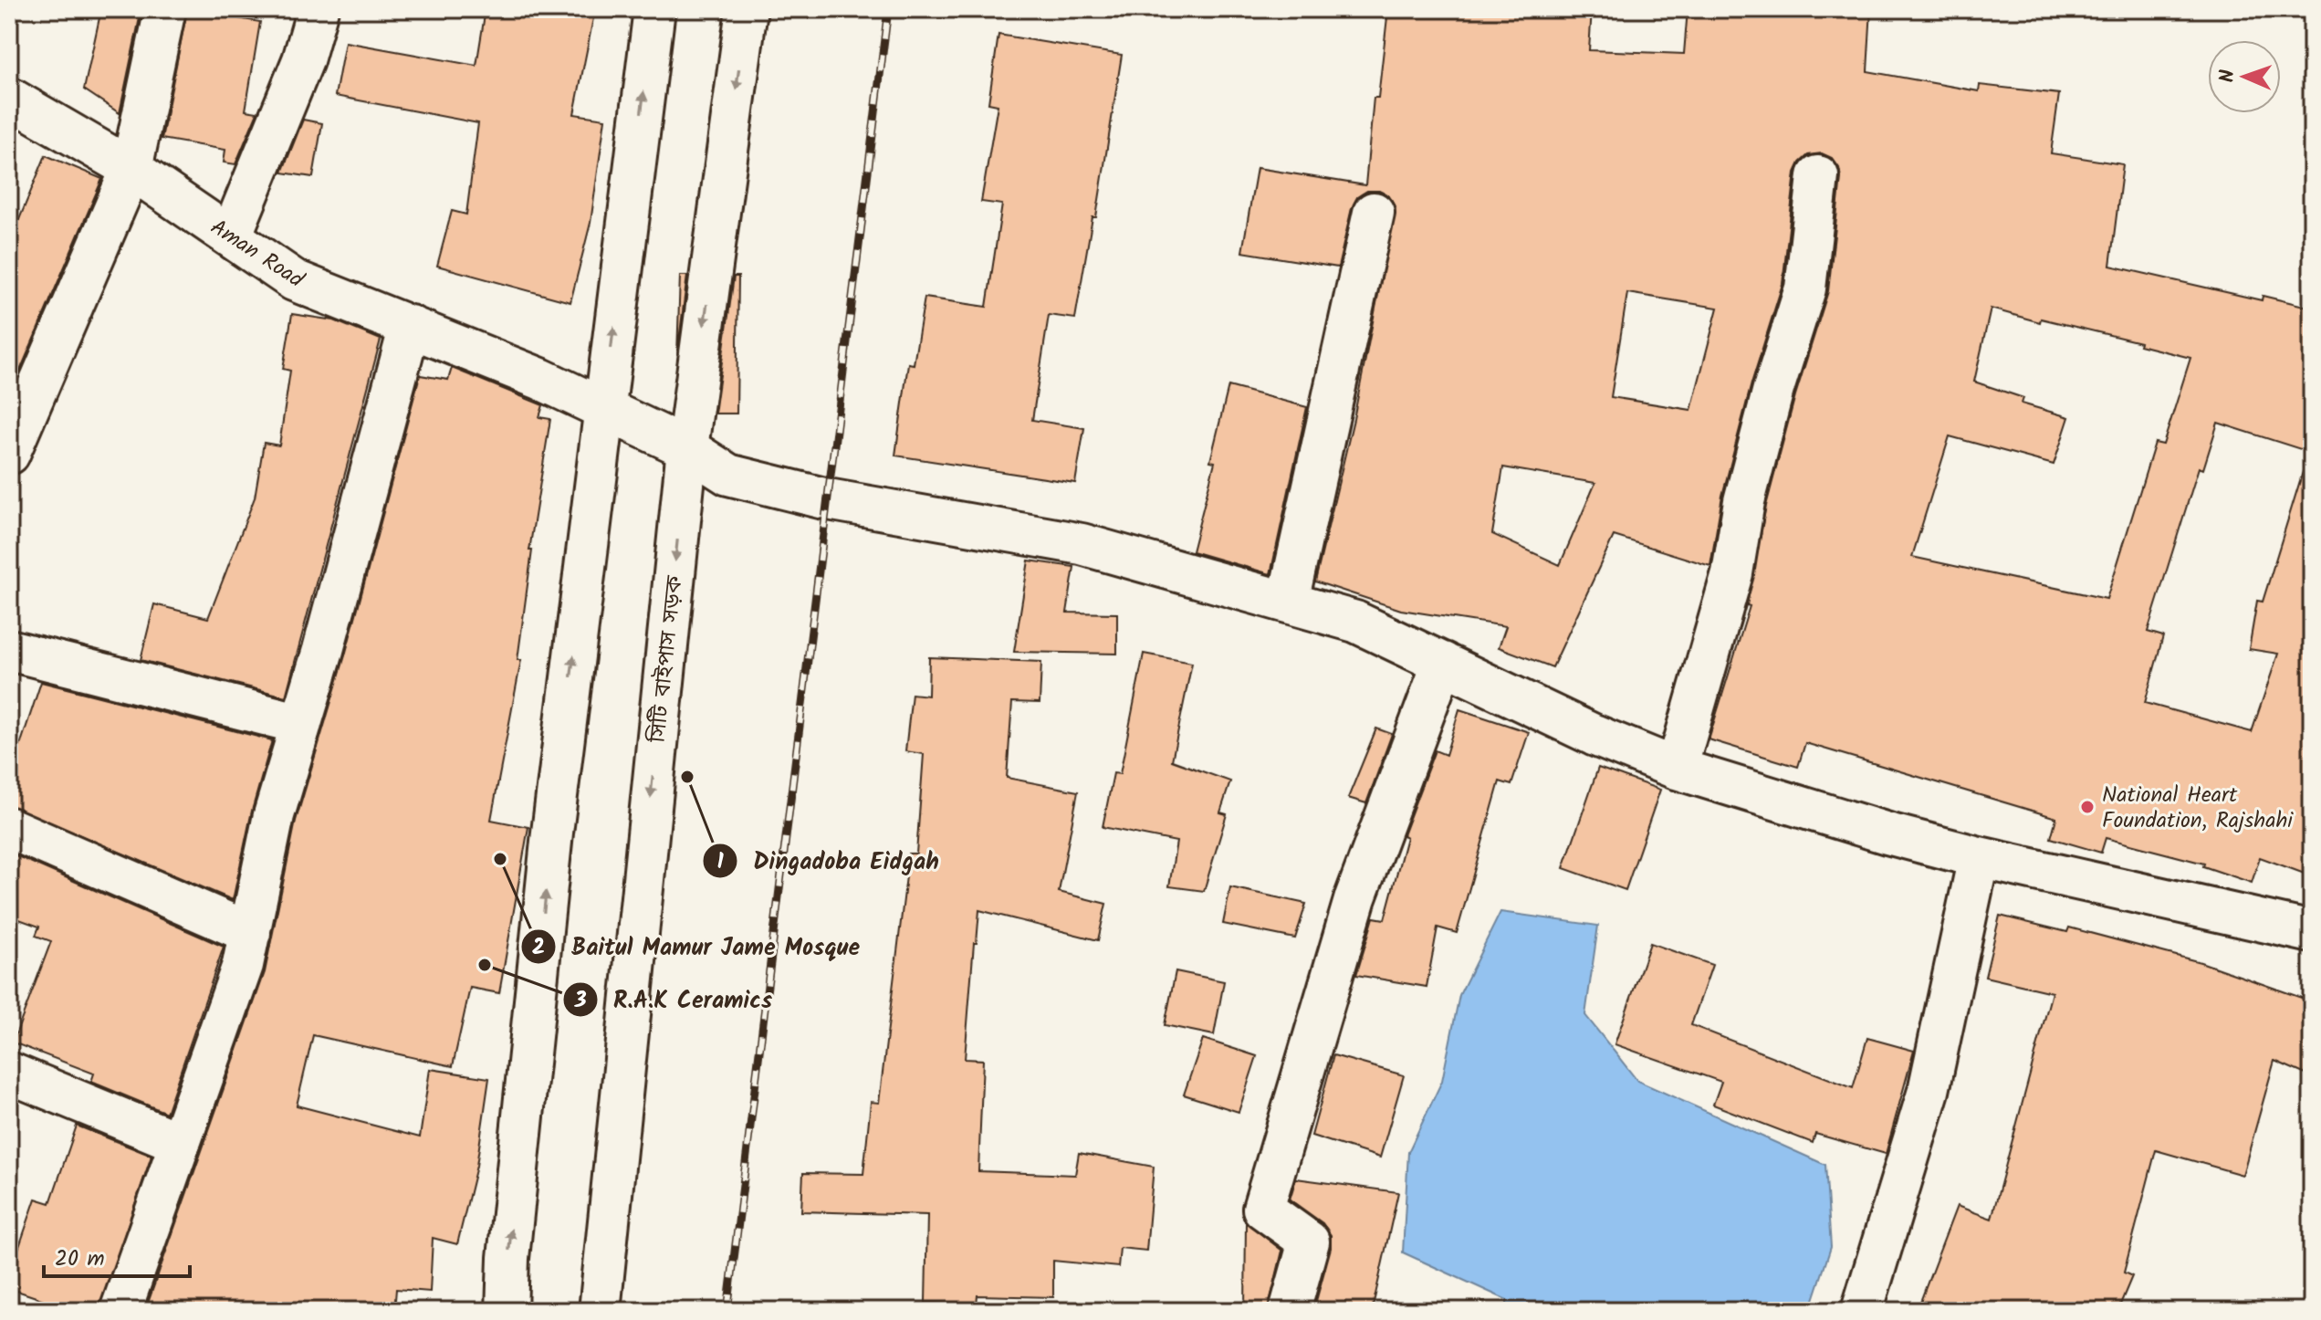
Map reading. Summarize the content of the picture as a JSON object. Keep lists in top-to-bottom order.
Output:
{
  "streets": {
    "street": ["Aman Road", "সিটি বাইপাস সড়ক"]
  },
  "crossings": [
    ["Aman Road", "সিটি বাইপাস সড়ক"]
  ],
  "places": [
    "Dingadoba Eidgah",
    "National Heart Foundation, Rajshahi",
    "Baitul Mamur Jame Mosque",
    "R.A.K Ceramics"
  ],
  "scale_bar": "20 m",
  "north": "left"
}
